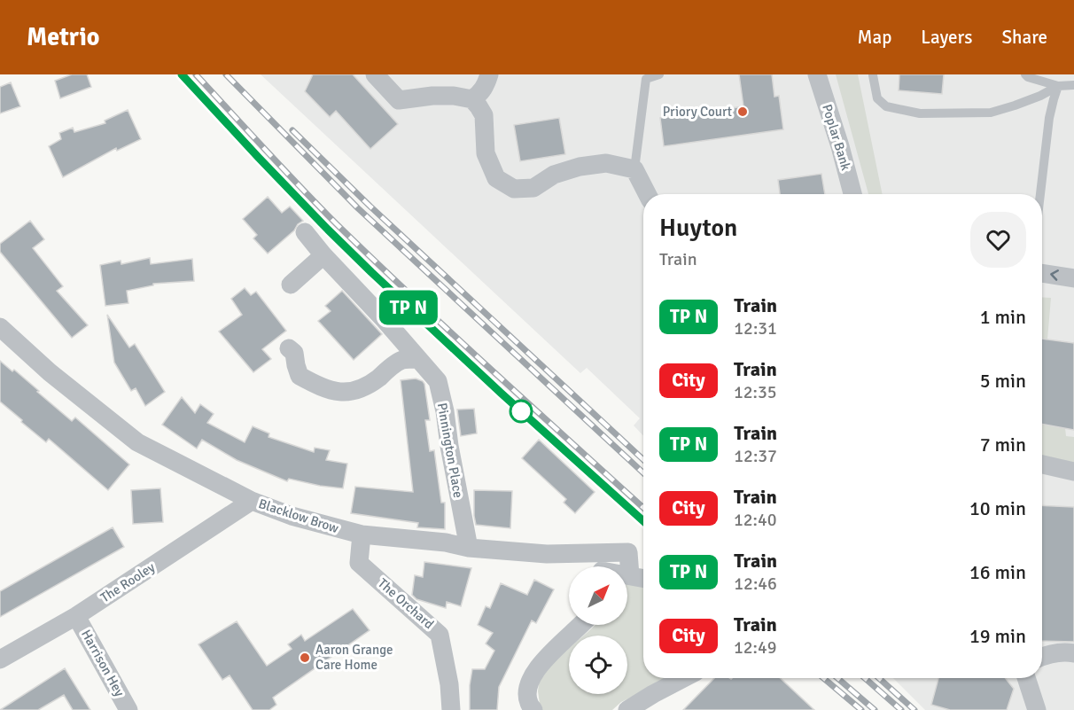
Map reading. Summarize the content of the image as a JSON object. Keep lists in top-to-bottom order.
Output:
{
  "streets": {
    "street": [
      "Poplar Bank",
      "Pinnington Place",
      "Blacklow Brow",
      "The Rooley",
      "The Orchard",
      "Harrison Hey"
    ]
  },
  "crossings": [
    ["Pinnington Place", "Blacklow Brow"],
    ["Blacklow Brow", "The Rooley"],
    ["Blacklow Brow", "The Orchard"],
    ["The Rooley", "Harrison Hey"]
  ],
  "places": ["Priory Court", "Aaron Grange Care Home"],
  "north": "top right",
  "page": {
    "header": "Metrio",
    "nav": ["Map", "Layers", "Share"],
    "on_map": "TP N",
    "heading": ["Huyton", "Train"],
    "list": [
      {
        "mark": "TP N",
        "name": "Train",
        "note": "12:31",
        "value": "1 min"
      },
      {
        "mark": "City",
        "name": "Train",
        "note": "12:35",
        "value": "5 min"
      },
      {
        "mark": "TP N",
        "name": "Train",
        "note": "12:37",
        "value": "7 min"
      },
      {
        "mark": "City",
        "name": "Train",
        "note": "12:40",
        "value": "10 min"
      },
      {
        "mark": "TP N",
        "name": "Train",
        "note": "12:46",
        "value": "16 min"
      },
      {
        "mark": "City",
        "name": "Train",
        "note": "12:49",
        "value": "19 min"
      }
    ]
  }
}
